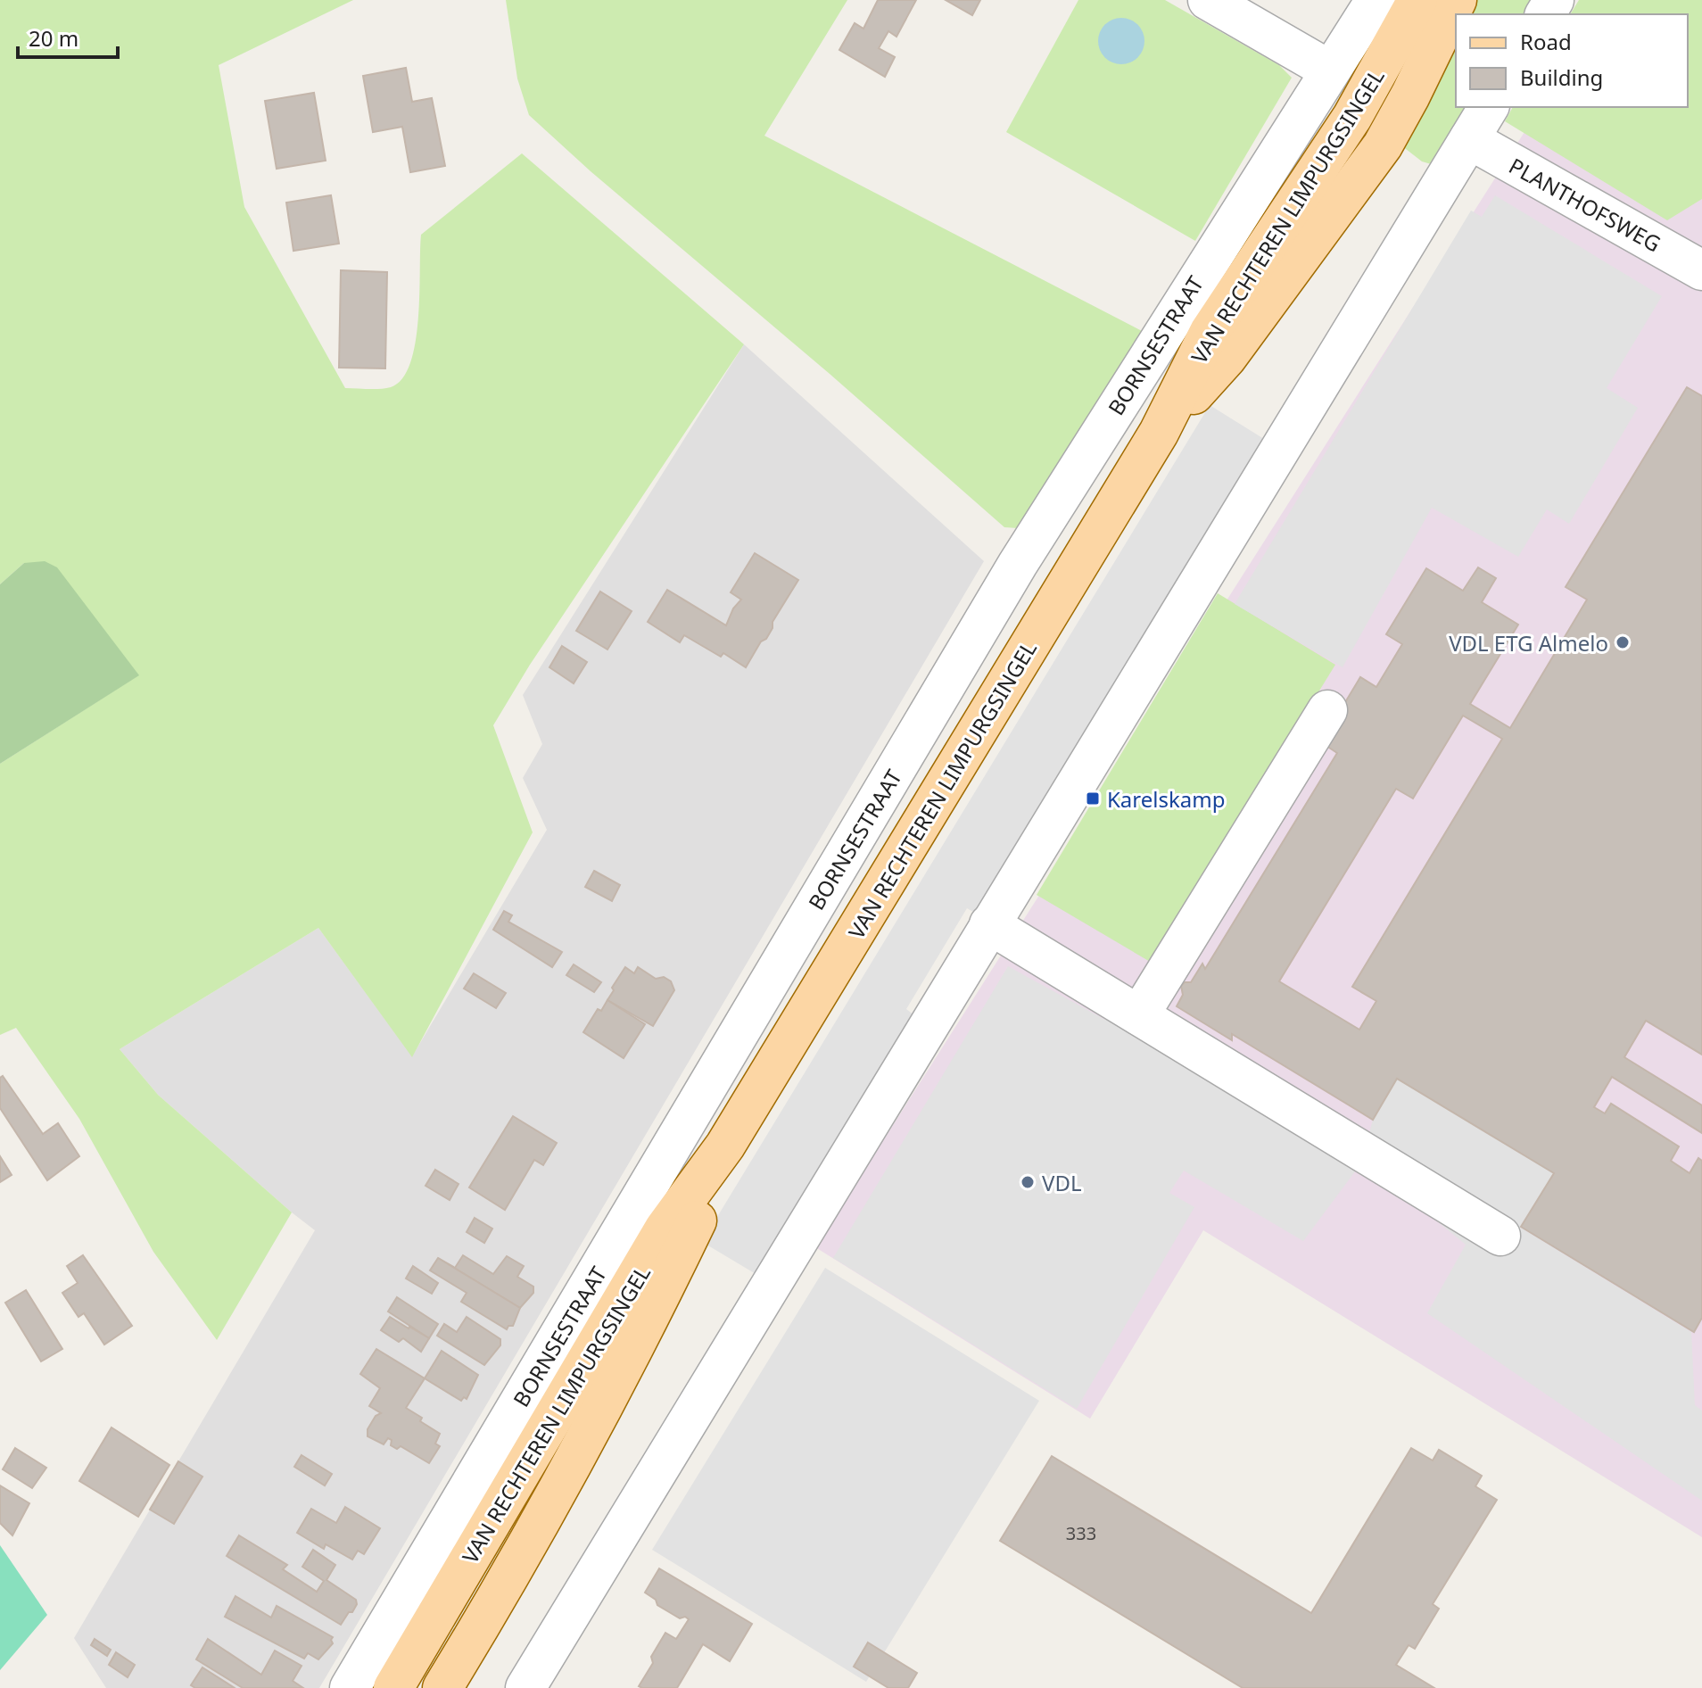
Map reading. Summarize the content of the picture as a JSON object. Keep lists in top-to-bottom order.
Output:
{
  "streets": {
    "main road": ["VAN RECHTEREN LIMPURGSINGEL"],
    "street": ["PLANTHOFSWEG", "BORNSESTRAAT"]
  },
  "places": {
    "other": ["VDL ETG Almelo", "VDL"],
    "transit": ["Karelskamp"]
  },
  "house_numbers": ["333"],
  "legend": ["Road", "Building"],
  "scale_bar": "20 m"
}
